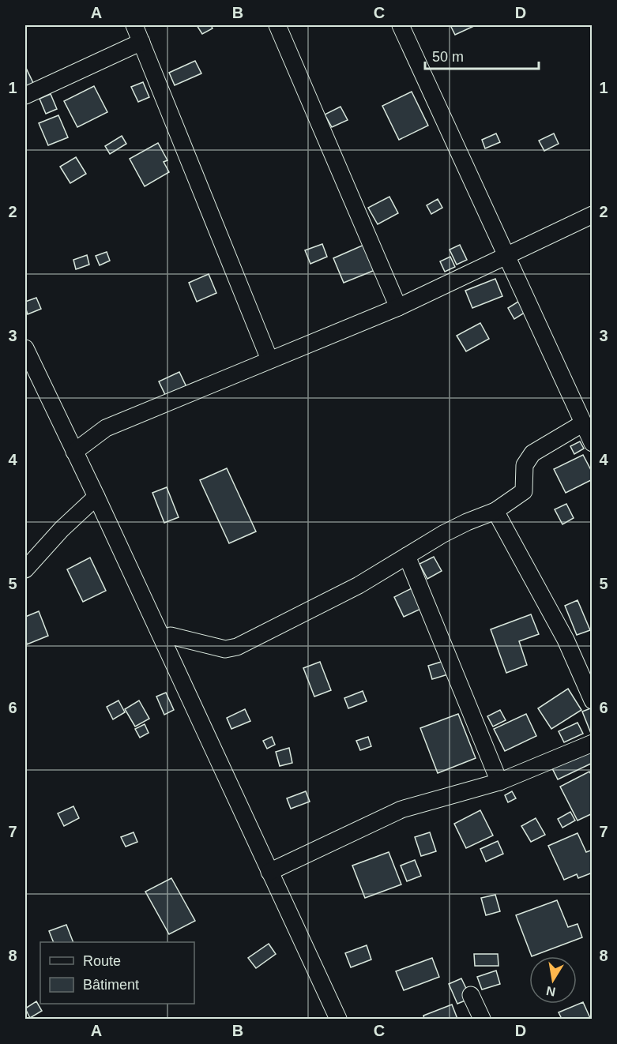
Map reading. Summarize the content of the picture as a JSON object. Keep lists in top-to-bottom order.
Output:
{
  "legend": ["Route", "Bâtiment"],
  "scale_bar": "50 m",
  "north": "bottom",
  "grid": {
    "columns": [
      "A",
      "B",
      "C",
      "D"
    ],
    "rows": [
      "1",
      "2",
      "3",
      "4",
      "5",
      "6",
      "7",
      "8"
    ]
  }
}
